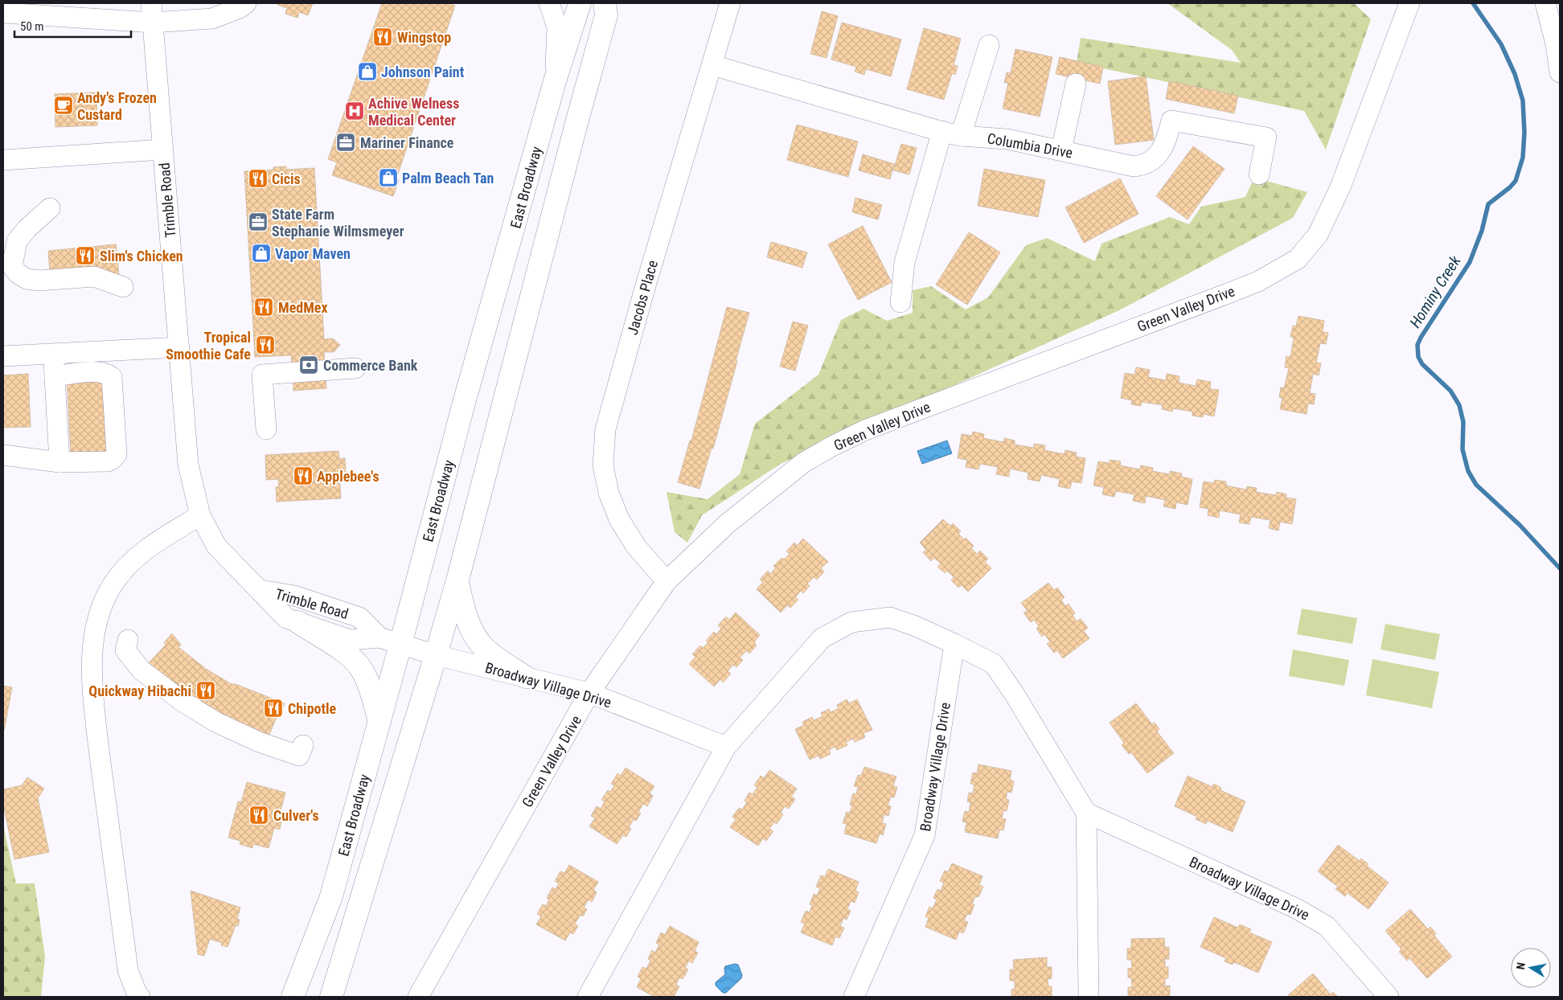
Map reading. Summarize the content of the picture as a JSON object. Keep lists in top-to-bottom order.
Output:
{
  "streets": {
    "main road": ["East Broadway"],
    "street": [
      "Columbia Drive",
      "Trimble Road",
      "Jacobs Place",
      "Green Valley Drive",
      "Broadway Village Drive"
    ]
  },
  "crossings": [
    ["Columbia Drive", "Jacobs Place"],
    ["East Broadway", "Trimble Road"],
    ["Trimble Road", "Broadway Village Drive"],
    ["Jacobs Place", "Green Valley Drive"],
    ["Green Valley Drive", "Broadway Village Drive"]
  ],
  "water": ["Hominy Creek"],
  "places": {
    "restaurant": [
      "Wingstop",
      "Cicis",
      "Slim's Chicken",
      "MedMex",
      "Tropical Smoothie Cafe",
      "Applebee's",
      "Quickway Hibachi",
      "Chipotle",
      "Culver's"
    ],
    "shop": ["Johnson Paint", "Palm Beach Tan", "Vapor Maven"],
    "cafe": ["Andy's Frozen Custard"],
    "hospital": ["Achive Welness Medical Center"],
    "office": ["Mariner Finance", "State Farm Stephanie Wilmsmeyer"],
    "bank": ["Commerce Bank"]
  },
  "scale_bar": "50 m",
  "north": "left"
}
